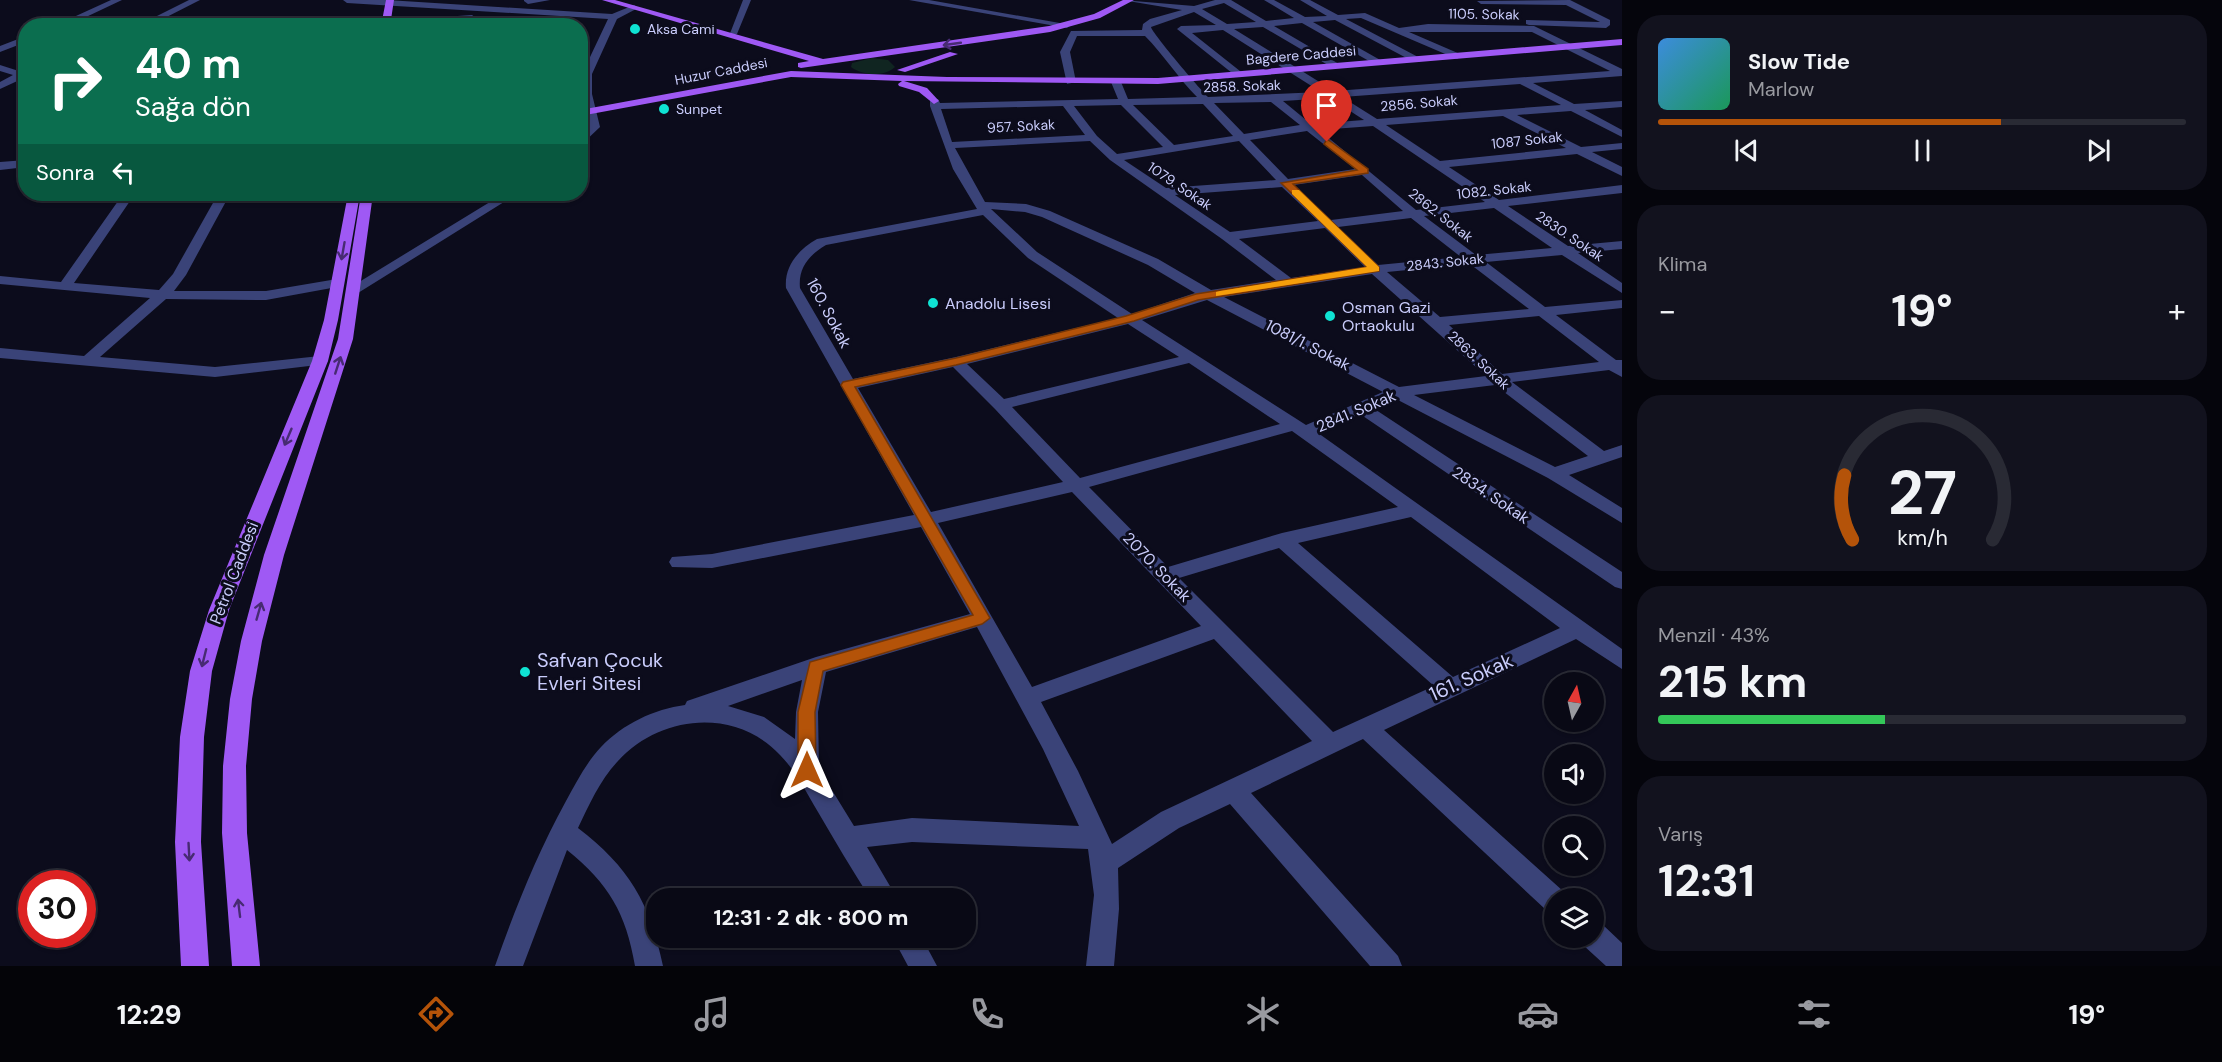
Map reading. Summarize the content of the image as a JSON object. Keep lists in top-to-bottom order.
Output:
{
  "streets": {
    "main road": ["Bagdere Caddesi", "Huzur Caddesi", "Petrol Caddesi"],
    "street": [
      "1105. Sokak",
      "2858. Sokak",
      "2856. Sokak",
      "957. Sokak",
      "1087 Sokak",
      "1079. Sokak",
      "1082. Sokak",
      "2862. Sokak",
      "2830. Sokak",
      "2843. Sokak",
      "160. Sokak",
      "1081/1. Sokak",
      "2863. Sokak",
      "2841. Sokak",
      "2834. Sokak",
      "2070. Sokak",
      "161. Sokak"
    ]
  },
  "crossings": [
    ["1105. Sokak", "Bagdere Caddesi"],
    ["1105. Sokak", "2858. Sokak"],
    ["Bagdere Caddesi", "2830. Sokak"],
    ["Bagdere Caddesi", "2863. Sokak"],
    ["2858. Sokak", "1079. Sokak"],
    ["2858. Sokak", "2862. Sokak"],
    ["2858. Sokak", "2830. Sokak"],
    ["2858. Sokak", "2863. Sokak"],
    ["2856. Sokak", "1079. Sokak"],
    ["2856. Sokak", "2862. Sokak"],
    ["2856. Sokak", "2830. Sokak"],
    ["2856. Sokak", "2863. Sokak"],
    ["957. Sokak", "1079. Sokak"],
    ["1087 Sokak", "2830. Sokak"],
    ["1079. Sokak", "1082. Sokak"],
    ["1079. Sokak", "2843. Sokak"],
    ["1082. Sokak", "2862. Sokak"],
    ["1082. Sokak", "2830. Sokak"],
    ["1082. Sokak", "2863. Sokak"],
    ["2862. Sokak", "2843. Sokak"],
    ["2862. Sokak", "2841. Sokak"],
    ["2830. Sokak", "2843. Sokak"],
    ["2843. Sokak", "160. Sokak"],
    ["2843. Sokak", "1081/1. Sokak"],
    ["2843. Sokak", "2863. Sokak"],
    ["2843. Sokak", "2070. Sokak"],
    ["160. Sokak", "1081/1. Sokak"],
    ["160. Sokak", "2841. Sokak"],
    ["1081/1. Sokak", "2841. Sokak"],
    ["2863. Sokak", "2841. Sokak"],
    ["2841. Sokak", "2834. Sokak"],
    ["2841. Sokak", "2070. Sokak"]
  ],
  "places": [
    "Aksa Cami",
    "Sunpet",
    "Anadolu Lisesi",
    "Osman Gazi Ortaokulu",
    "Safvan Çocuk Evleri Sitesi"
  ],
  "north": "top",
  "page": {
    "turn": ["40 m", "Sağa dön"],
    "song": ["Slow Tide", "Marlow"],
    "then": "Sonra",
    "tile": [
      "Klima",
      ["Menzil · 43%", "215 km"],
      ["Varış", "12:31"]
    ],
    "heat": ["−", "19°", "+"],
    "limit": "30",
    "trip": "12:31 · 2 dk · 800 m",
    "tabs": ["12:29", "19°"],
    "gauge": ["27", "km/h"]
  }
}
